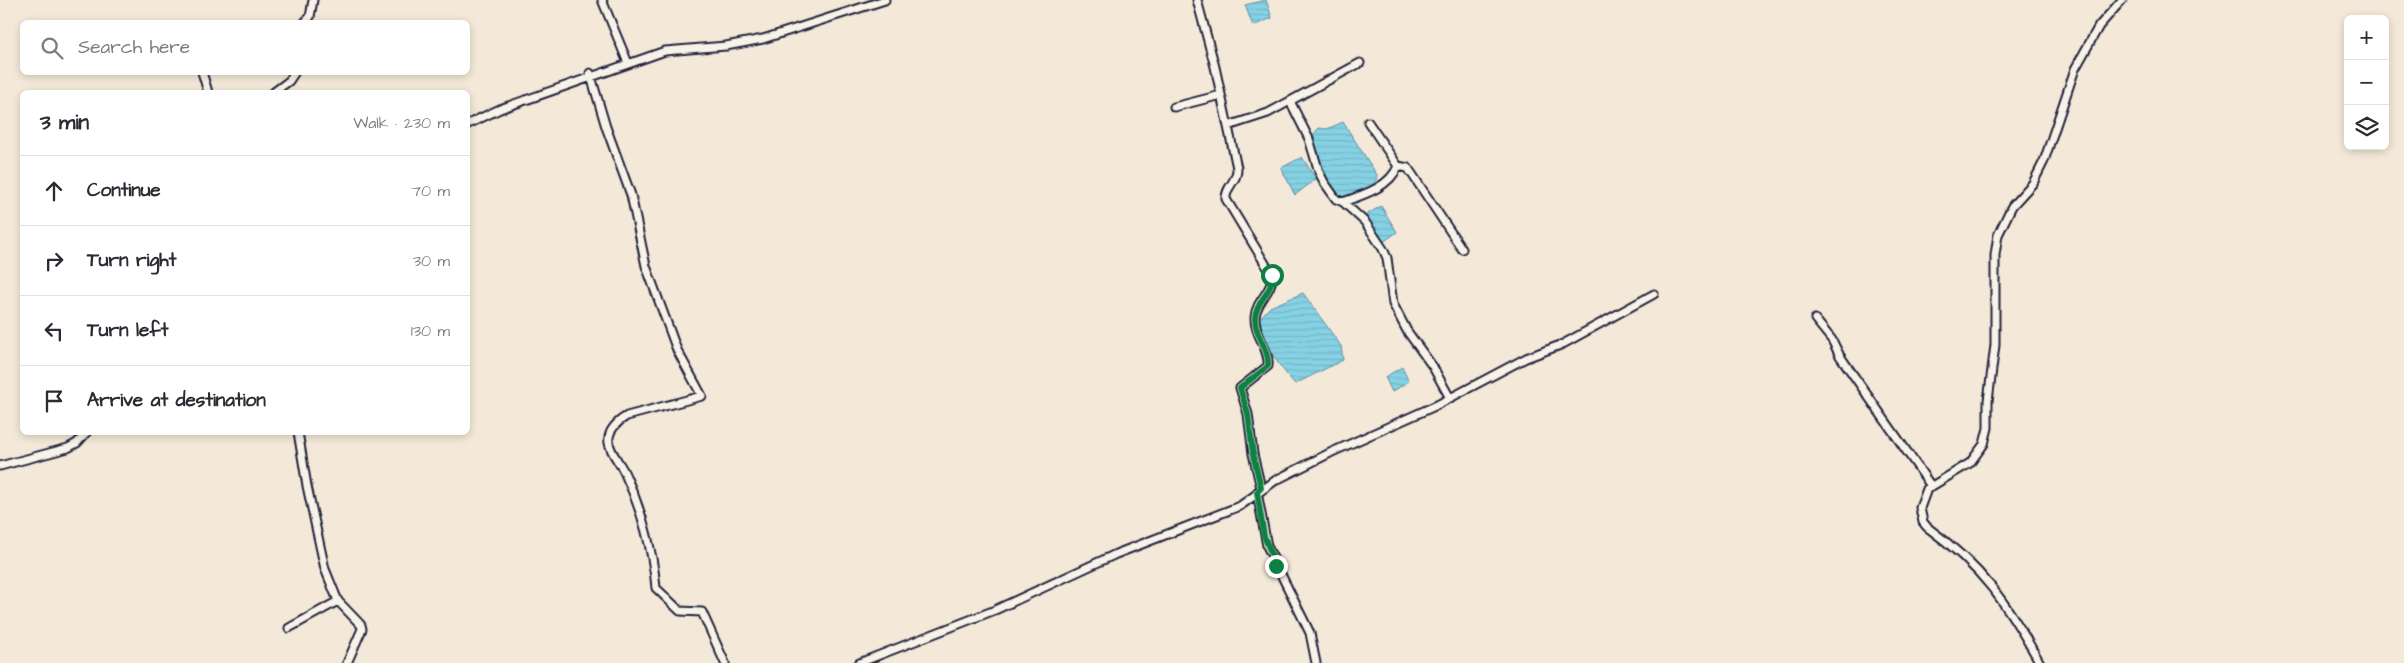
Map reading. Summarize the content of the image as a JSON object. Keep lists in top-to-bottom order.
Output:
{
  "page": {
    "map_buttons": ["+", "−"],
    "search": "Search here",
    "heading": ["3 min", "Walk · 230 m"],
    "list": [
      ["Continue", "70 m"],
      ["Turn right", "30 m"],
      ["Turn left", "130 m"],
      "Arrive at destination"
    ]
  }
}
